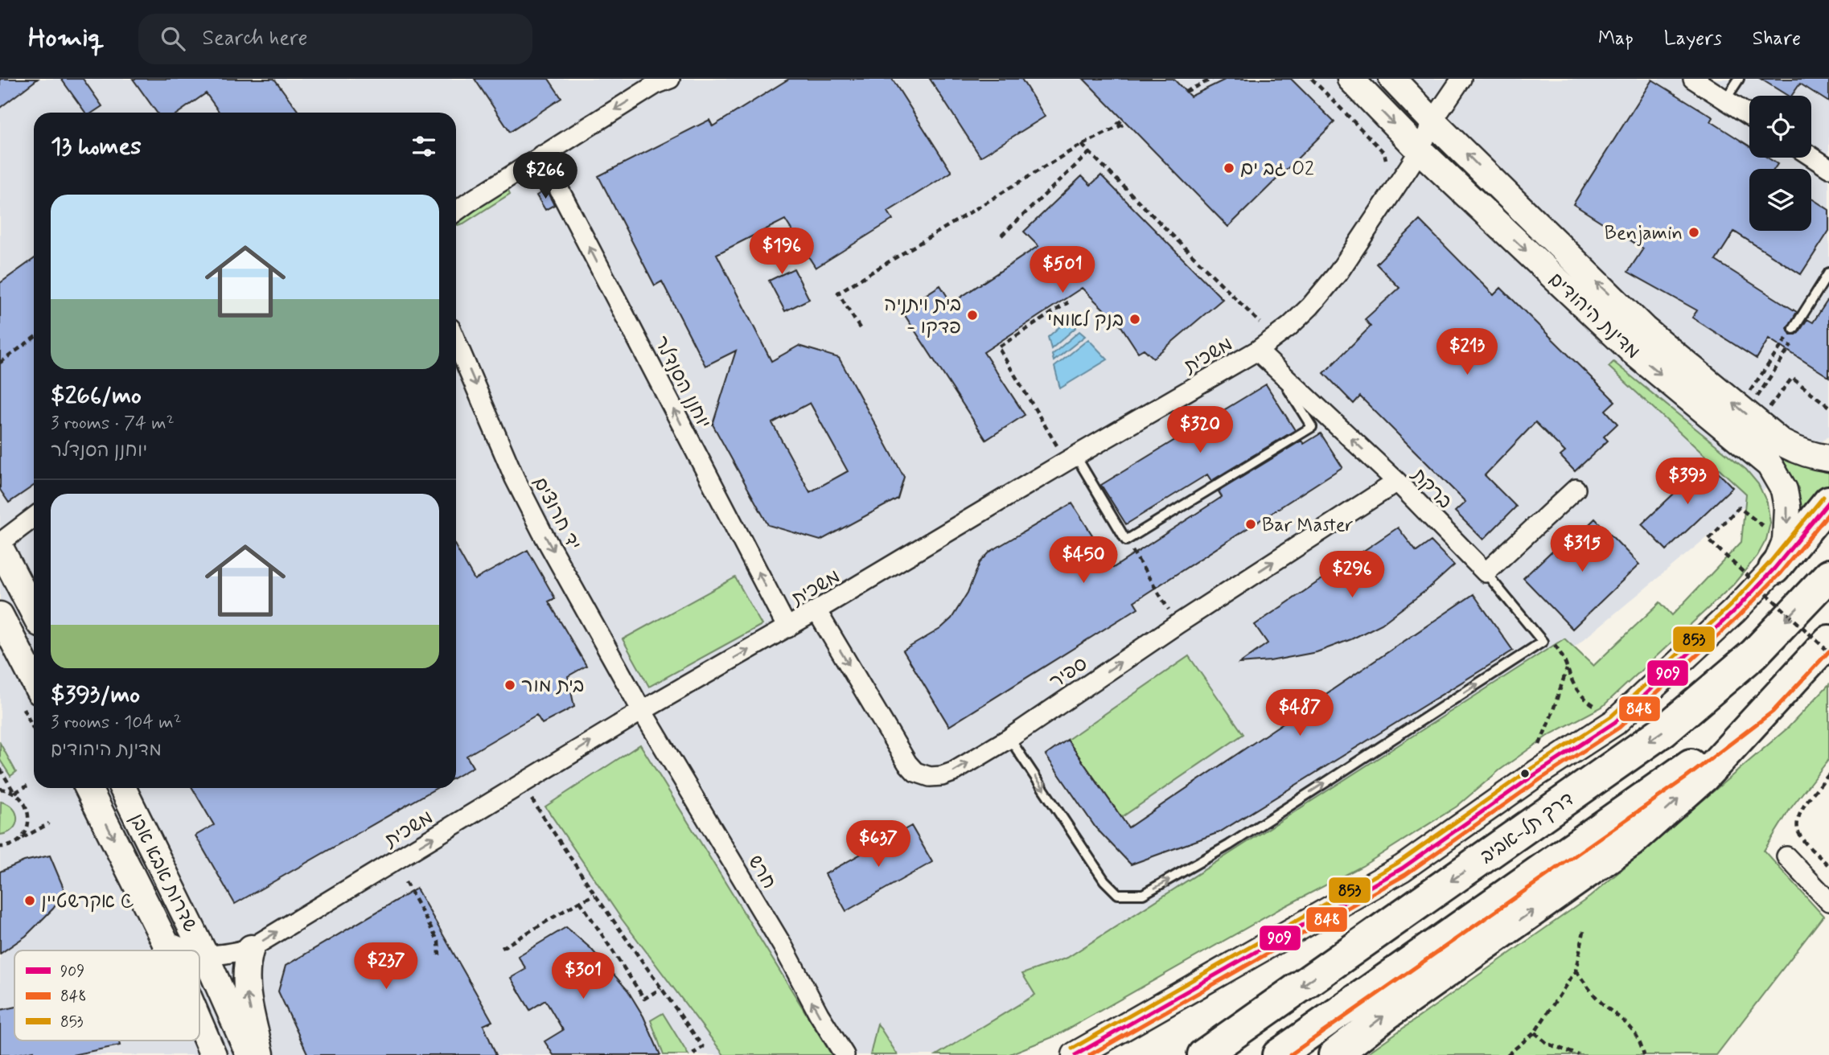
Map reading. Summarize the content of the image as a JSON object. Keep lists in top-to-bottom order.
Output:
{
  "streets": {
    "highway": ["דרך תל-אביב"],
    "street": [
      "מדינת היהודים",
      "משכית",
      "יוחנן הסנדלר",
      "ברקת",
      "יד חרוצים",
      "ספיר",
      "חרש",
      "שדרות אבא אבן"
    ]
  },
  "crossings": [
    ["מדינת היהודים", "משכית"],
    ["מדינת היהודים", "דרך תל-אביב"],
    ["משכית", "יוחנן הסנדלר"],
    ["משכית", "ברקת"],
    ["משכית", "יד חרוצים"],
    ["משכית", "ספיר"],
    ["משכית", "חרש"],
    ["משכית", "שדרות אבא אבן"],
    ["ברקת", "ספיר"],
    ["יד חרוצים", "חרש"]
  ],
  "one_way": [
    "משכית",
    "יוחנן הסנדלר",
    "ברקת",
    "יד חרוצים",
    "חרש"
  ],
  "places": [
    "גב ים O2",
    "Benjamin",
    "בית ויתניה - פדקו",
    "בנק לאומי",
    "Bar Master",
    "בית מור",
    "אקרשטיין C"
  ],
  "lines": ["transit line 853", "transit line 909", "transit line 848"],
  "legend": ["909", "848", "853"],
  "page": {
    "header": "Homiq",
    "search": "Search here",
    "nav": ["Map", "Layers", "Share"],
    "heading": "13 homes",
    "price": [
      "$266",
      "$196",
      "$501",
      "$213",
      "$320",
      "$393",
      "$315",
      "$450",
      "$296",
      "$487",
      "$637",
      "$237",
      "$301"
    ],
    "list": [
      {
        "name": "$266/mo",
        "note": "3 rooms · 74 m² · יוחנן הסנדלר"
      },
      {
        "name": "$393/mo",
        "note": "3 rooms · 104 m² · מדינת היהודים"
      }
    ]
  }
}
